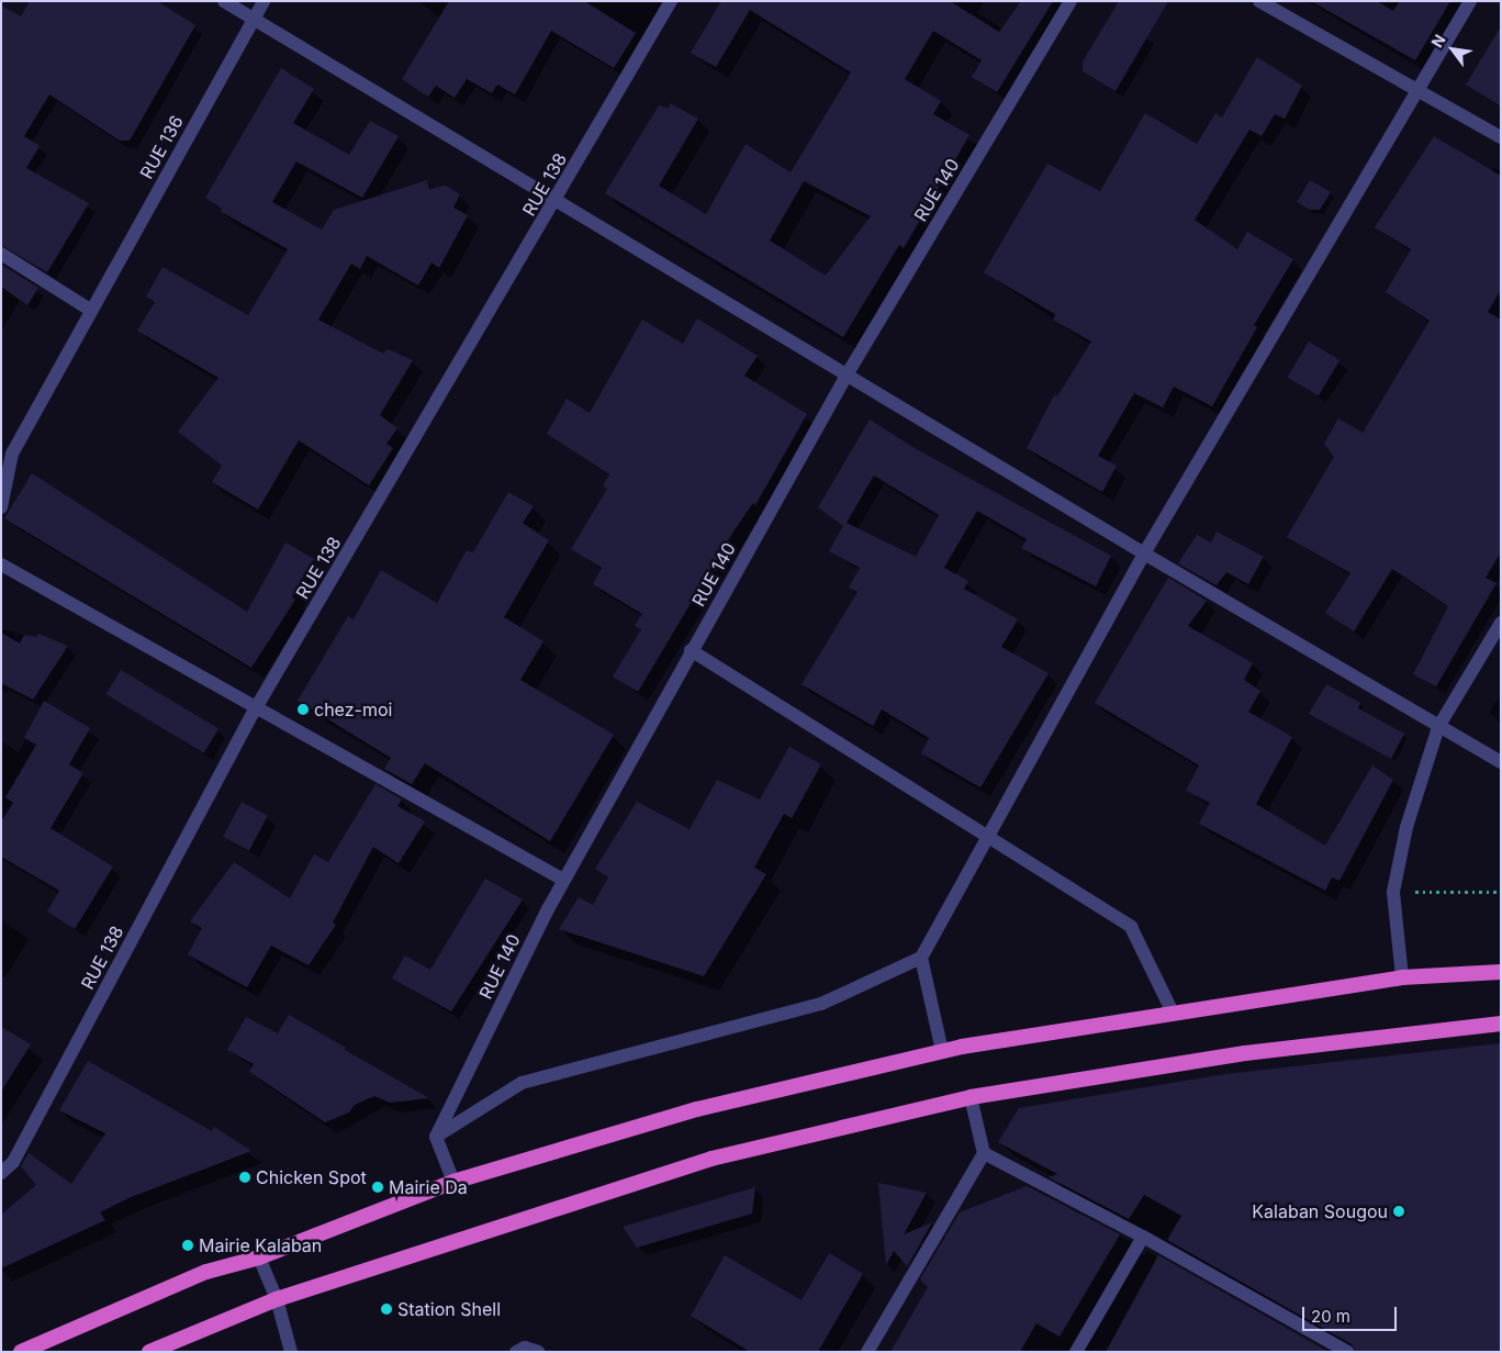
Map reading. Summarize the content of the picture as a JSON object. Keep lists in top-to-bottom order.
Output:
{
  "streets": {
    "street": ["RUE 136", "RUE 138", "RUE 140"]
  },
  "places": [
    "chez-moi",
    "Chicken Spot",
    "Mairie Da",
    "Kalaban Sougou",
    "Mairie Kalaban",
    "Station Shell"
  ],
  "scale_bar": "20 m",
  "north": "top left"
}
